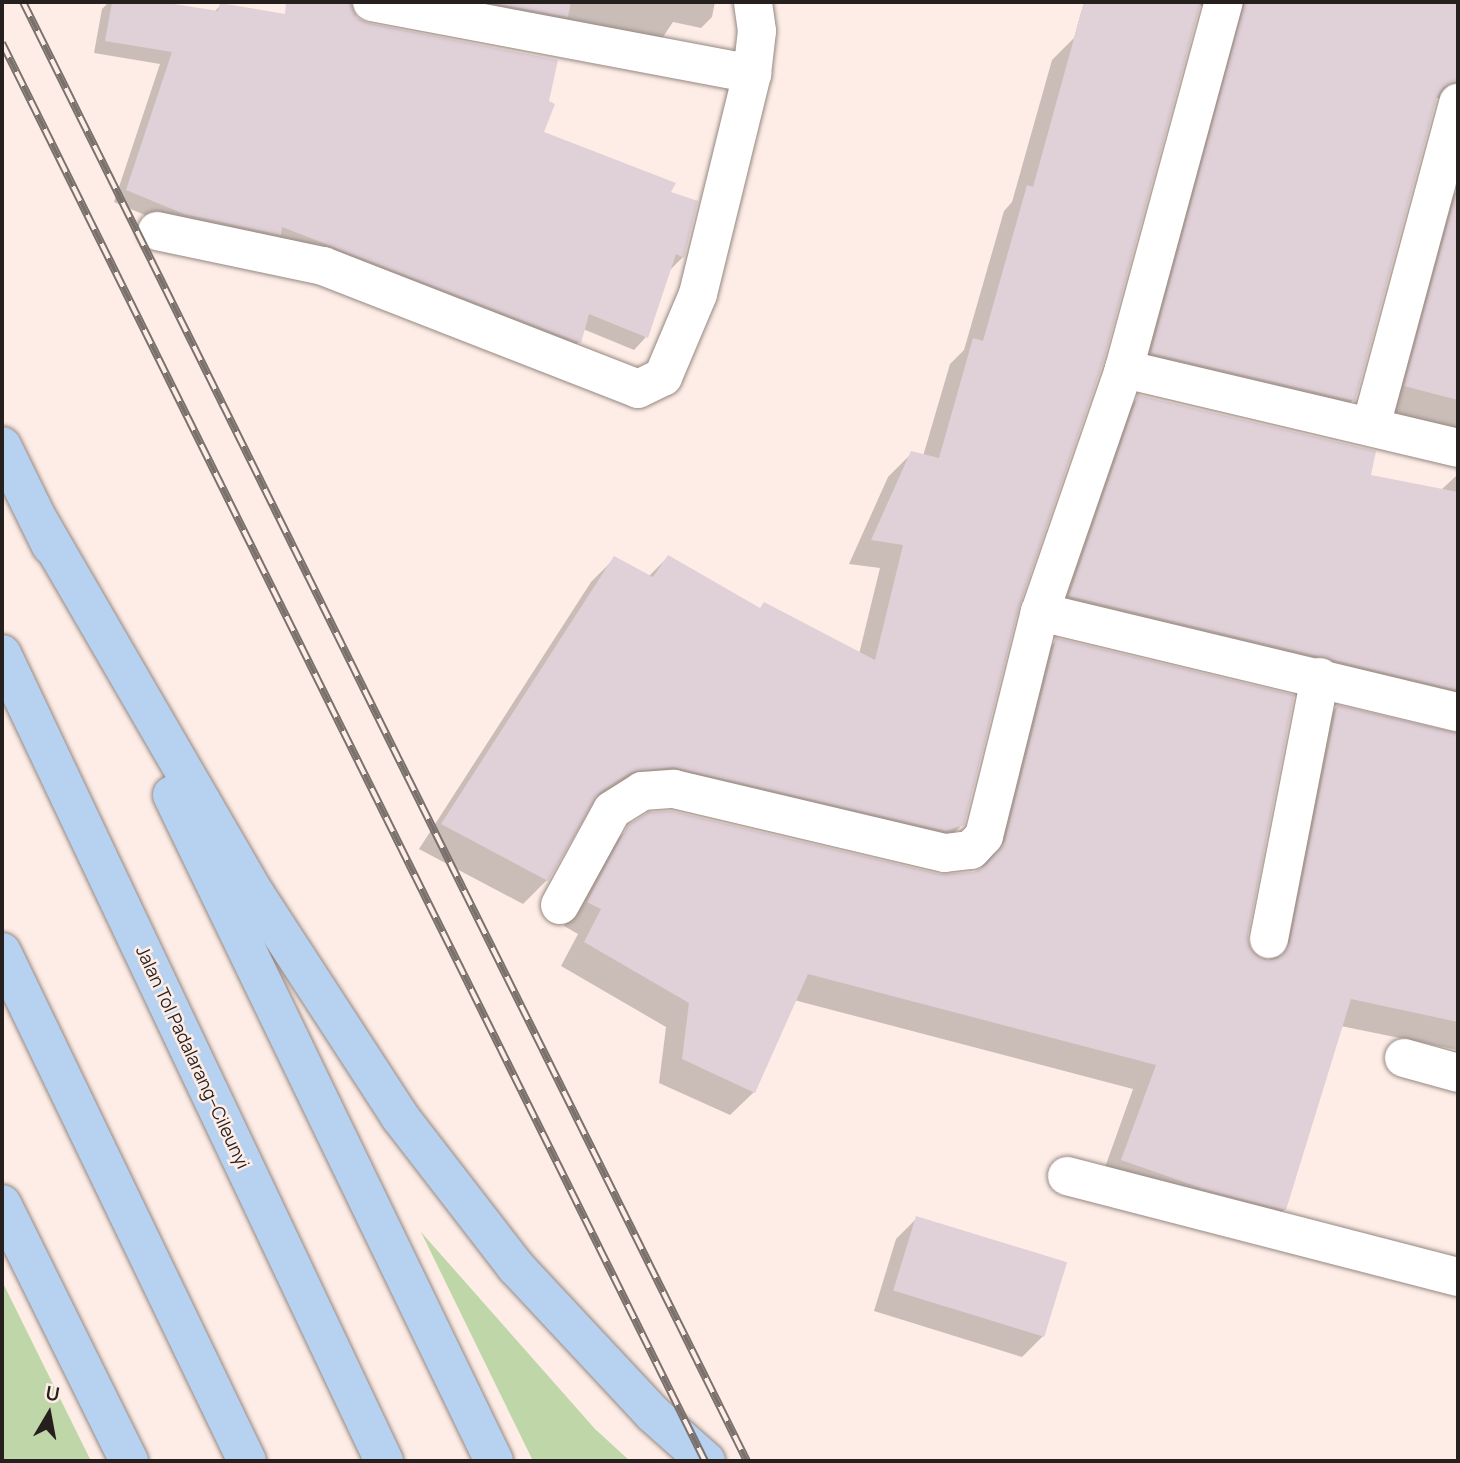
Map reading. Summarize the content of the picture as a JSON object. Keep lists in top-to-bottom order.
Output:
{
  "streets": {
    "highway": ["Jalan Tol Padalarang–Cileunyi"]
  },
  "north": "top"
}
